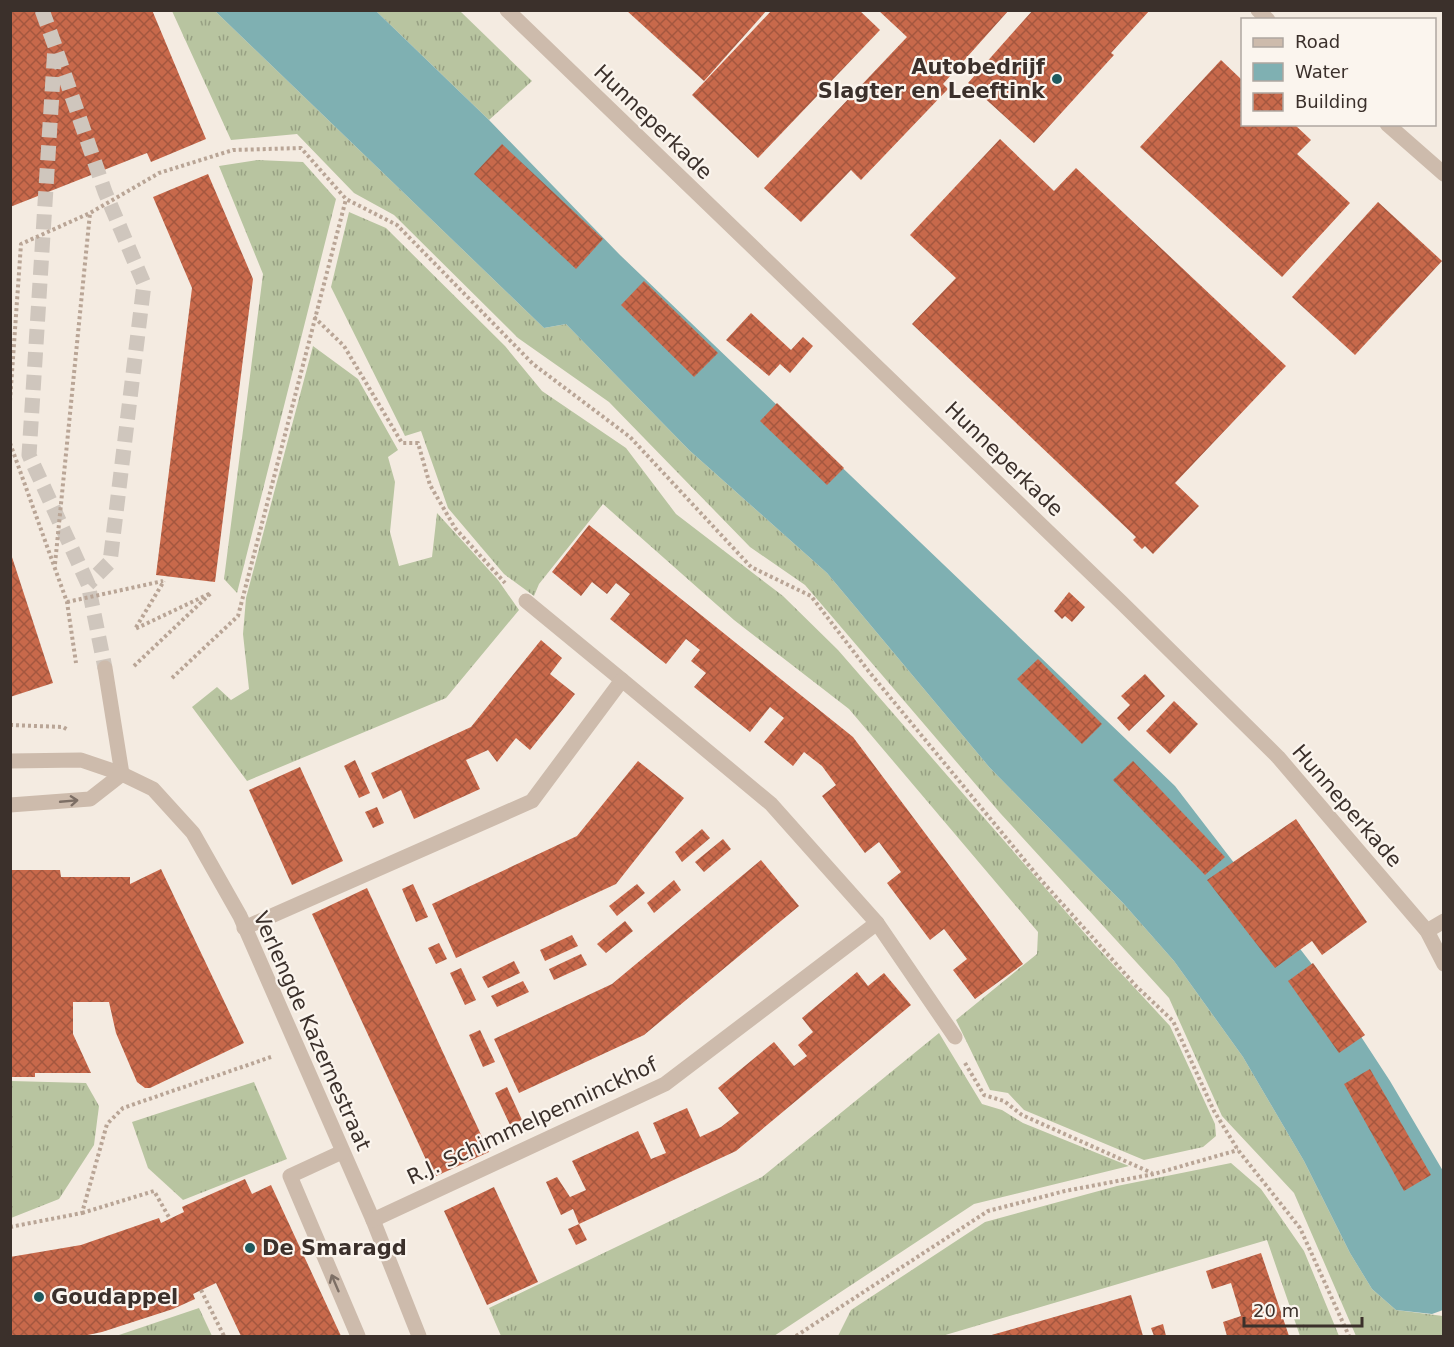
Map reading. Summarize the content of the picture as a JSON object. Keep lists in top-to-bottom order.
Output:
{
  "streets": {
    "street": ["Hunneperkade", "Verlengde Kazernestraat", "R.J. Schimmelpenninckhof"]
  },
  "crossings": [
    ["Verlengde Kazernestraat", "R.J. Schimmelpenninckhof"]
  ],
  "places": ["Autobedrijf Slagter en Leeftink", "De Smaragd", "Goudappel"],
  "legend": ["Road", "Water", "Building"],
  "scale_bar": "20 m"
}
